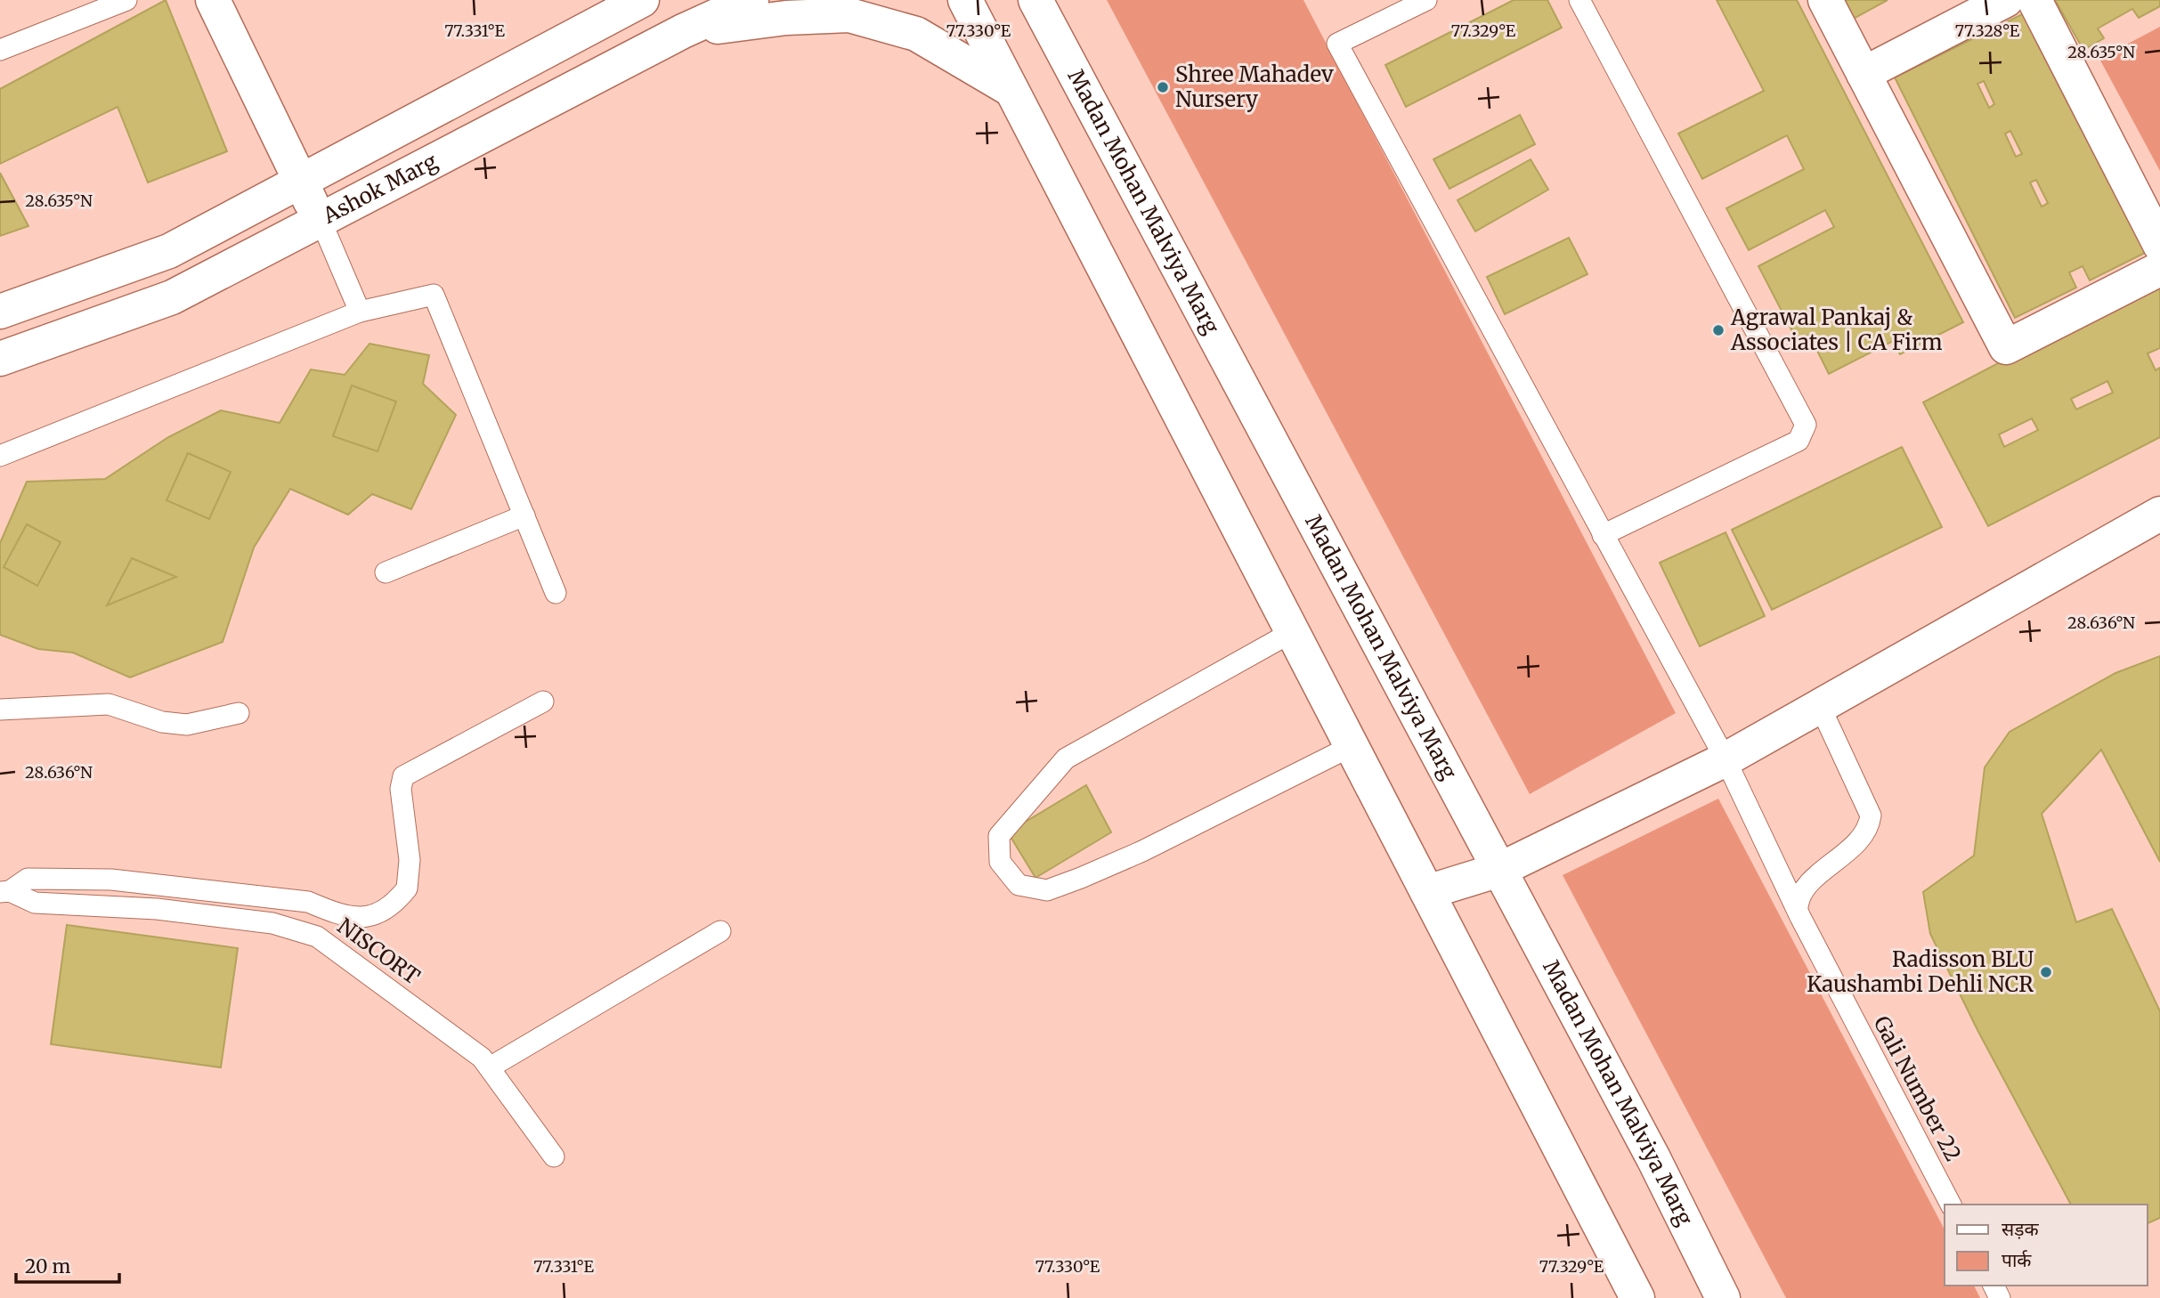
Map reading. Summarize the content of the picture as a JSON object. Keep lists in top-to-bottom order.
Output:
{
  "streets": {
    "street": ["Ashok Marg", "Madan Mohan Malviya Marg"],
    "lane": ["NISCORT", "Gali Number 22"]
  },
  "places": ["Shree Mahadev Nursery", "Agrawal Pankaj & Associates | CA Firm", "Radisson BLU Kaushambi Dehli NCR"],
  "legend": ["सड़क", "पार्क"],
  "scale_bar": "20 m",
  "coordinates": [
    "77.331°E",
    "77.330°E",
    "77.329°E",
    "77.328°E",
    "28.635°N",
    "28.636°N"
  ]
}
